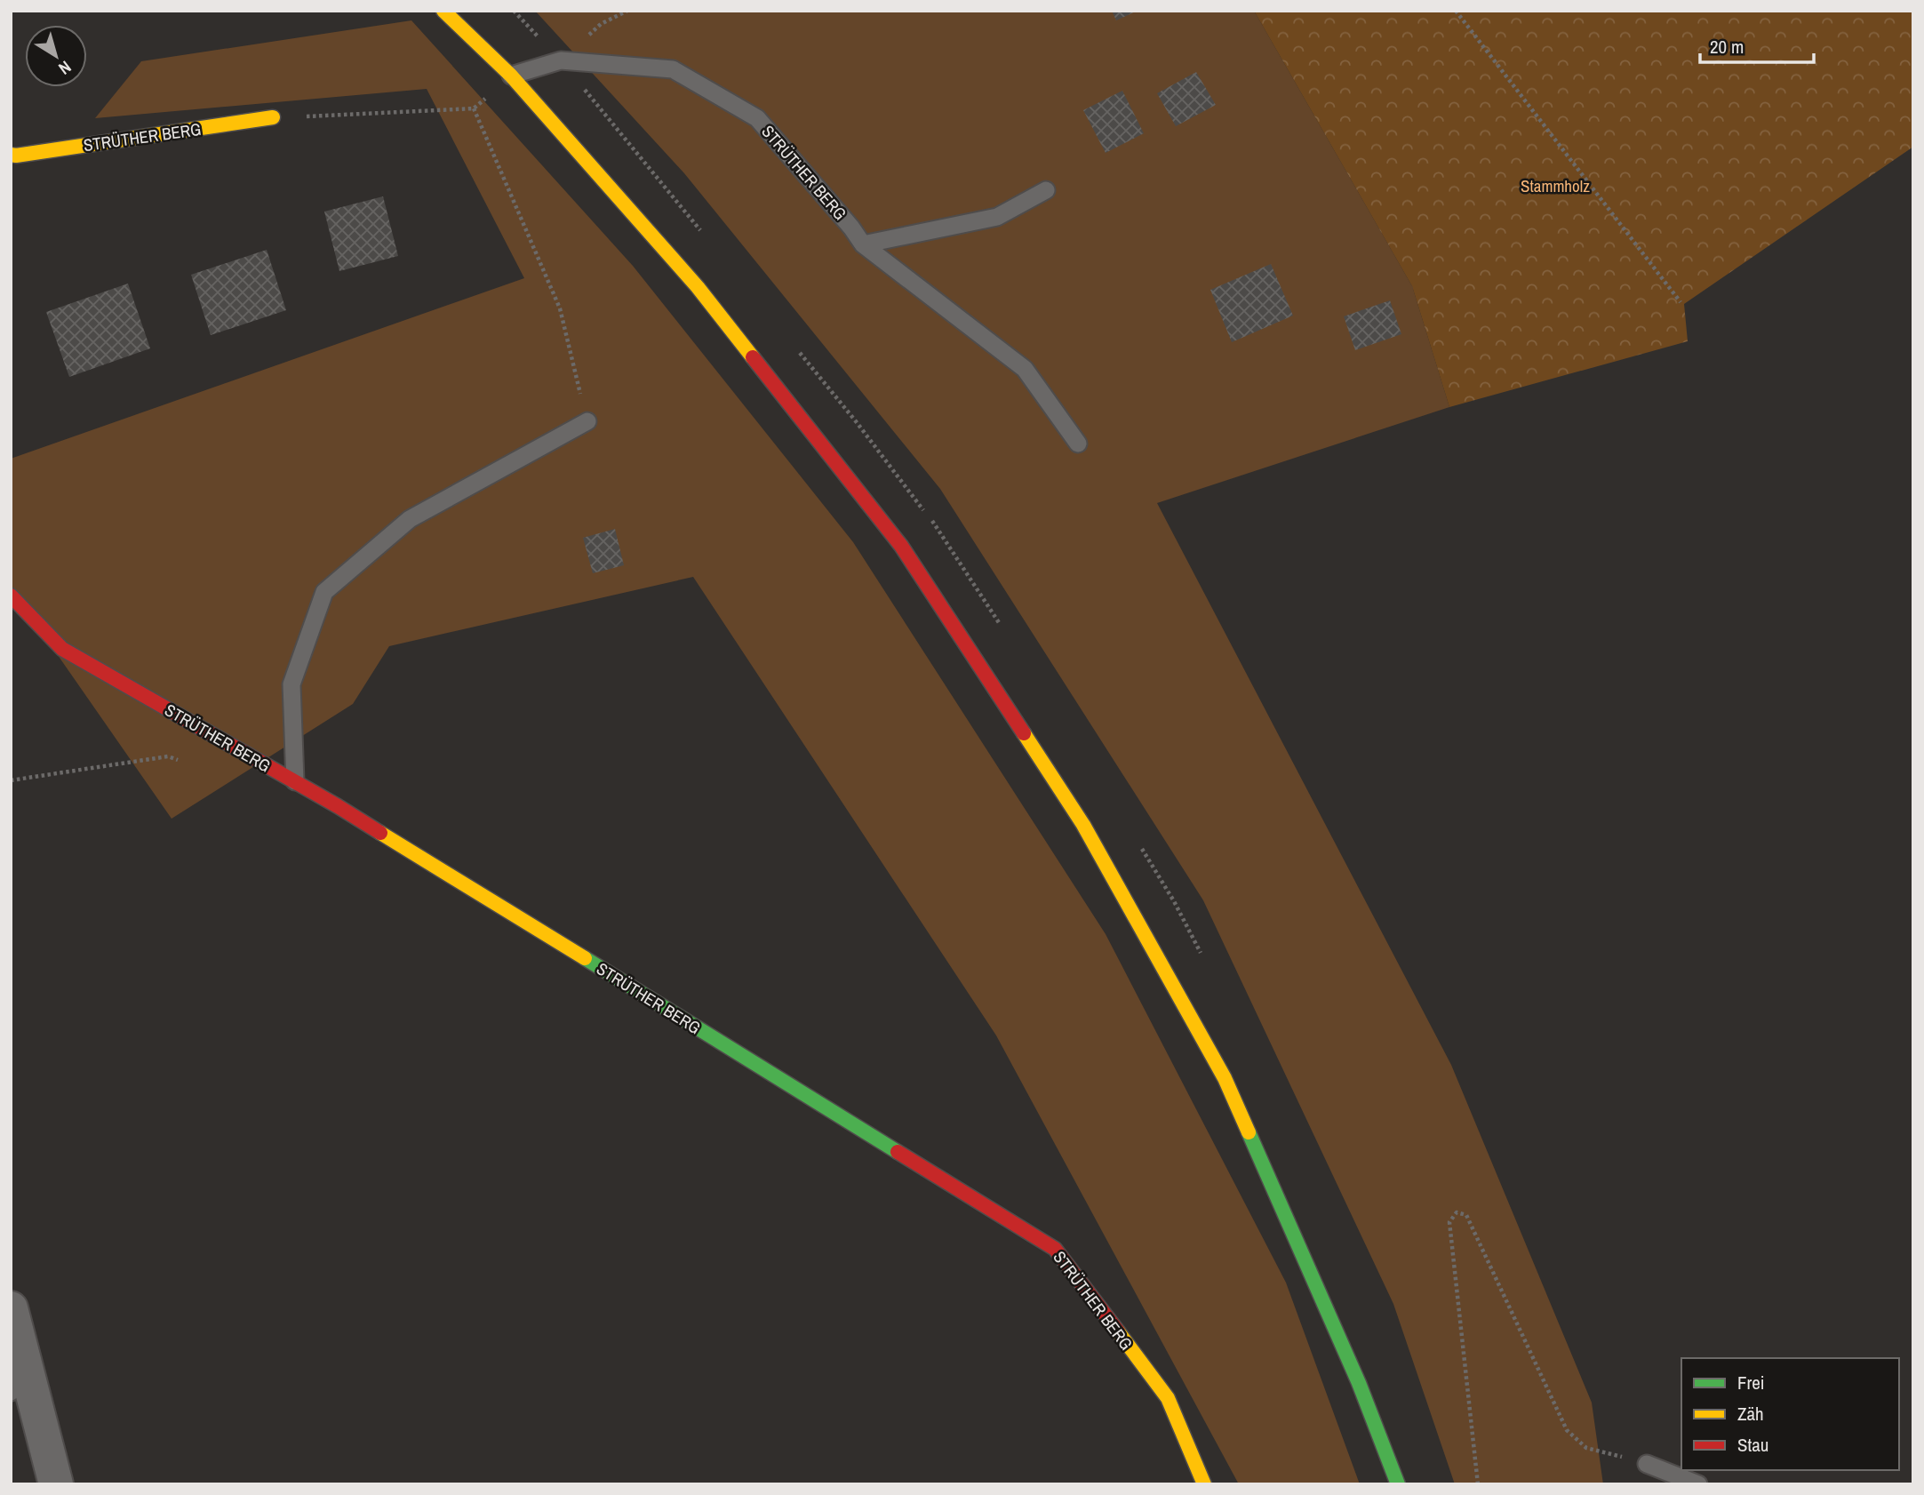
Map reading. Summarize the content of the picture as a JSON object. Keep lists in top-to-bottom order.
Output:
{
  "streets": {
    "street": ["STRÜTHER BERG"]
  },
  "parks": ["Stammholz"],
  "legend": ["Frei", "Zäh", "Stau"],
  "scale_bar": "20 m",
  "north": "bottom right"
}
